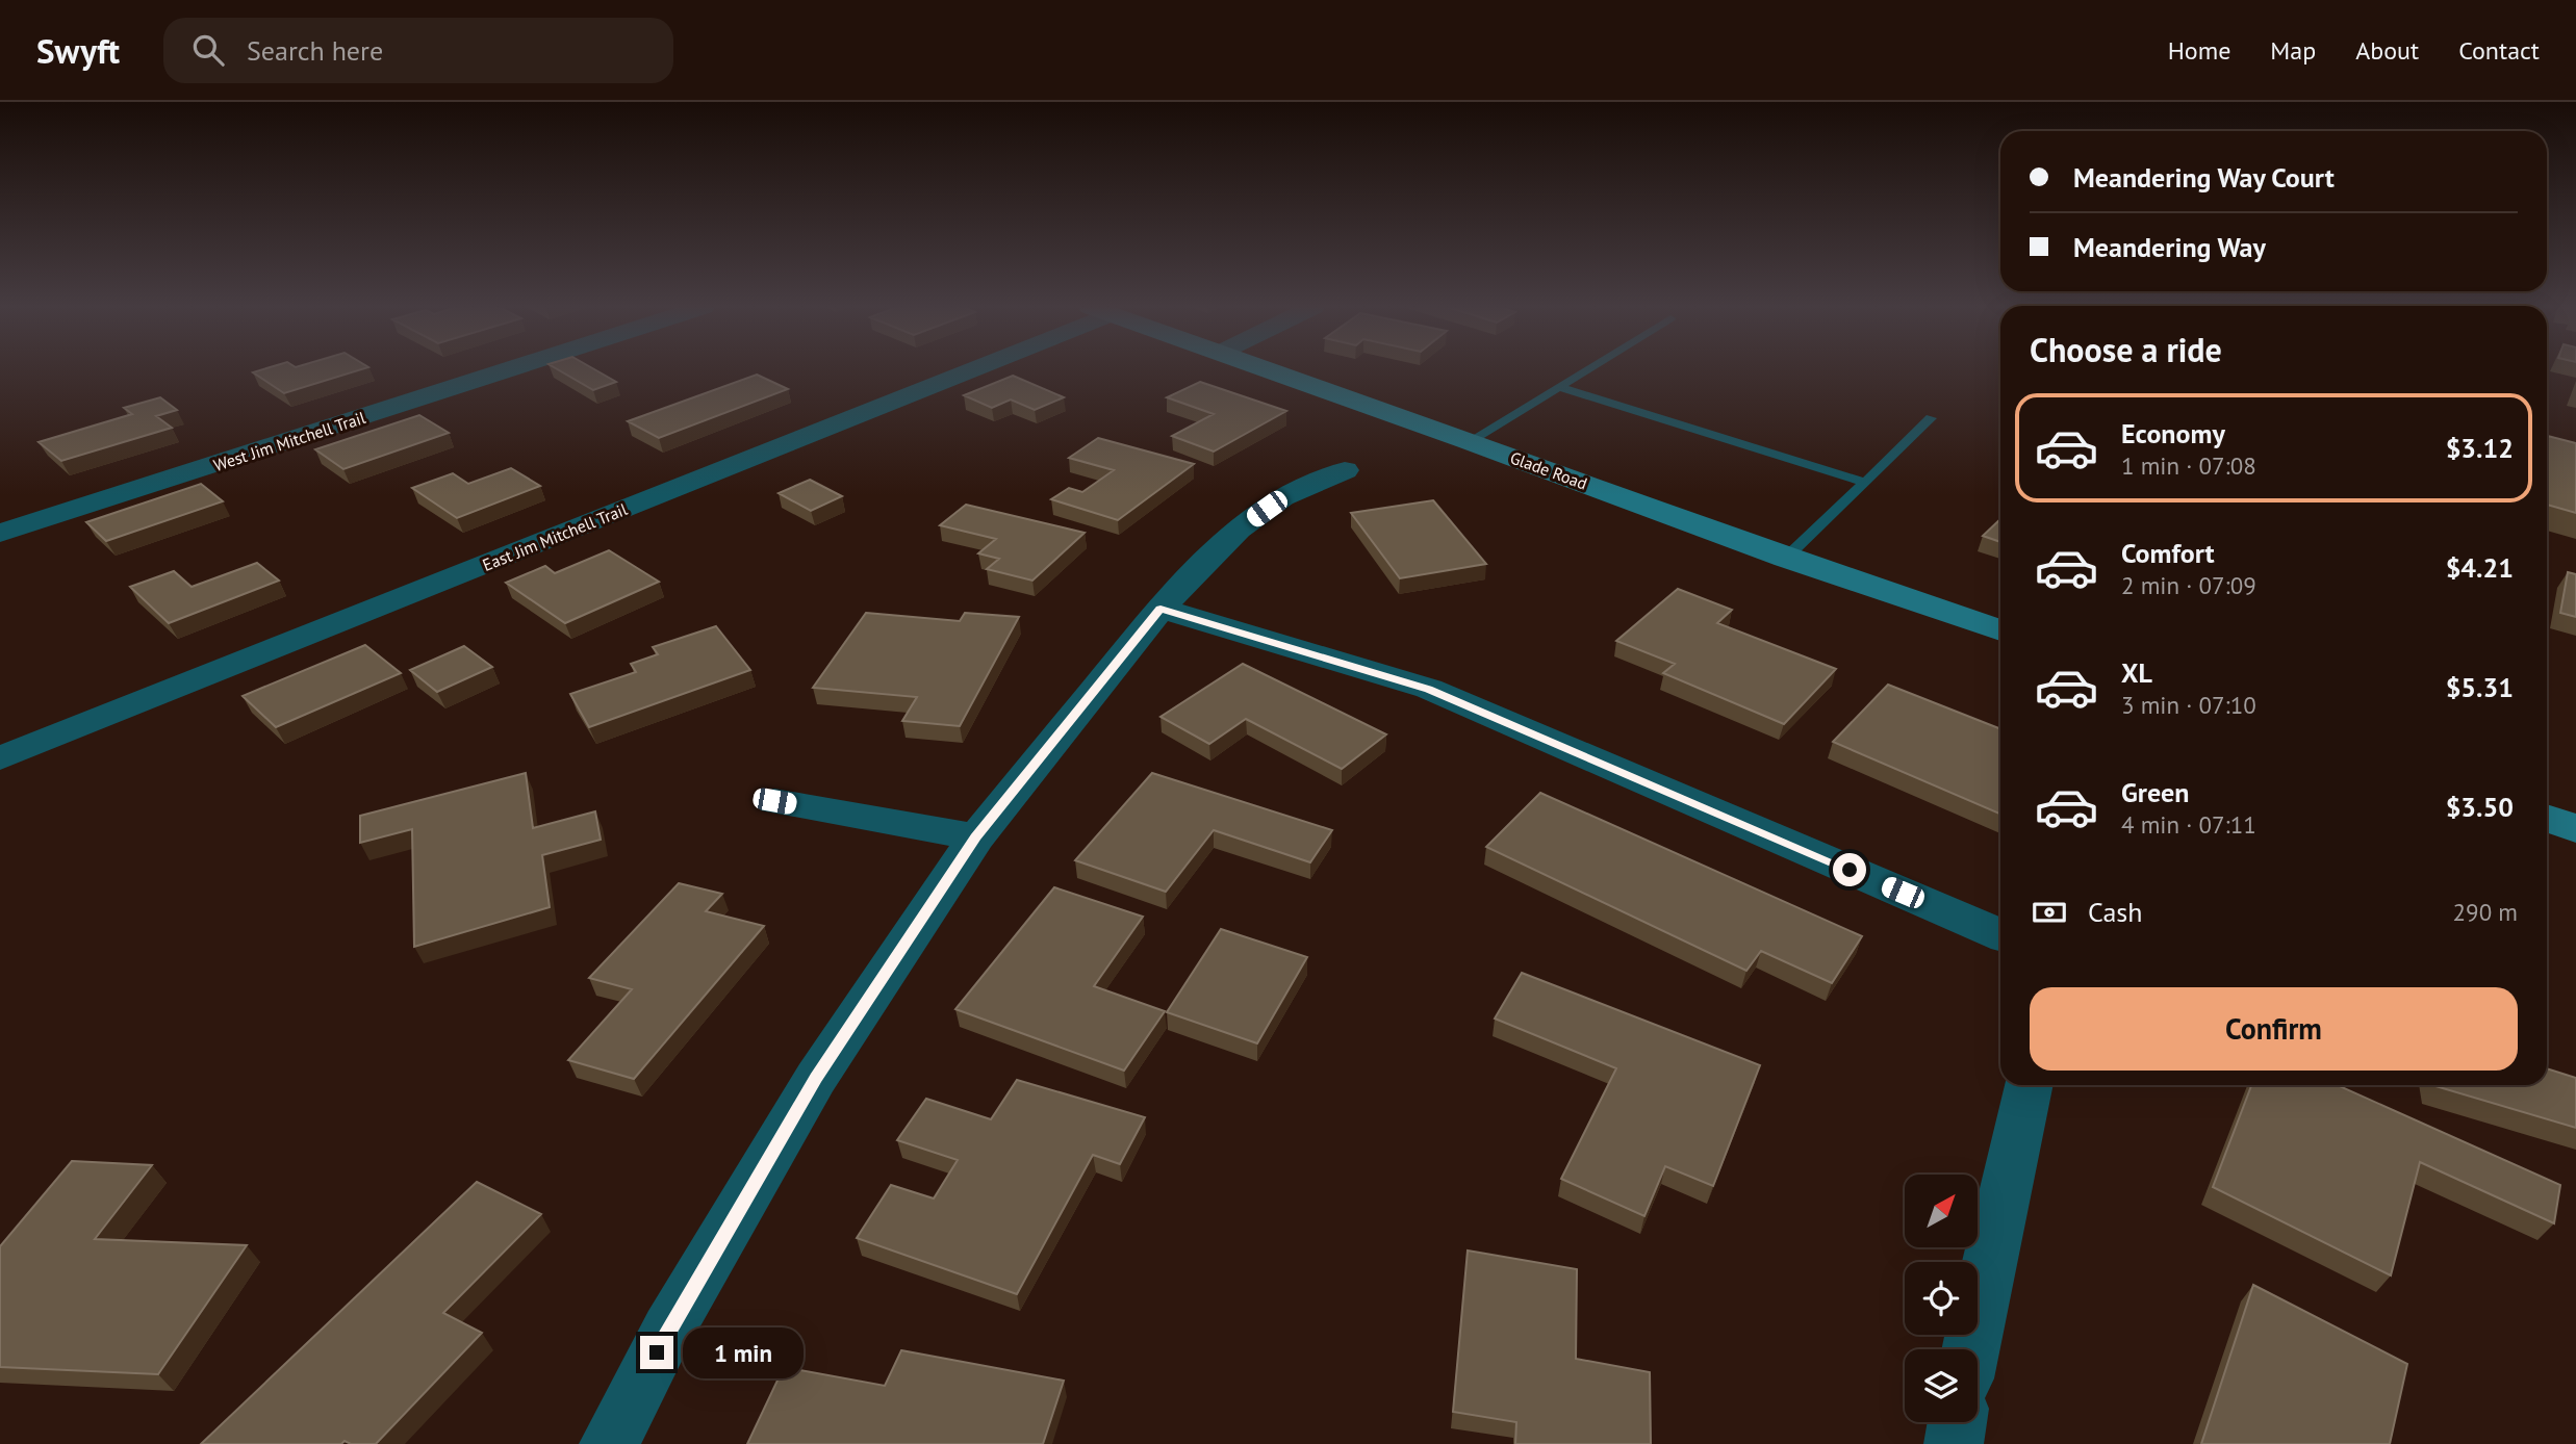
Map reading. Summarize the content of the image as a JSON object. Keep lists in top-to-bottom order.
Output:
{
  "streets": {
    "main road": ["Glade Road"],
    "street": ["West Jim Mitchell Trail", "East Jim Mitchell Trail"]
  },
  "north": "top right",
  "page": {
    "header": "Swyft",
    "search": "Search here",
    "nav": [
      "Home",
      "Map",
      "About",
      "Contact"
    ],
    "banner": ["Meandering Way Court", "Meandering Way"],
    "heading": "Choose a ride",
    "list": [
      {
        "name": "Economy",
        "note": "1 min · 07:08",
        "value": "$3.12"
      },
      {
        "name": "Comfort",
        "note": "2 min · 07:09",
        "value": "$4.21"
      },
      {
        "name": "XL",
        "note": "3 min · 07:10",
        "value": "$5.31"
      },
      {
        "name": "Green",
        "note": "4 min · 07:11",
        "value": "$3.50"
      }
    ],
    "pay": ["Cash", "290 m"],
    "buttons": "Confirm",
    "bubble": "1 min"
  }
}
